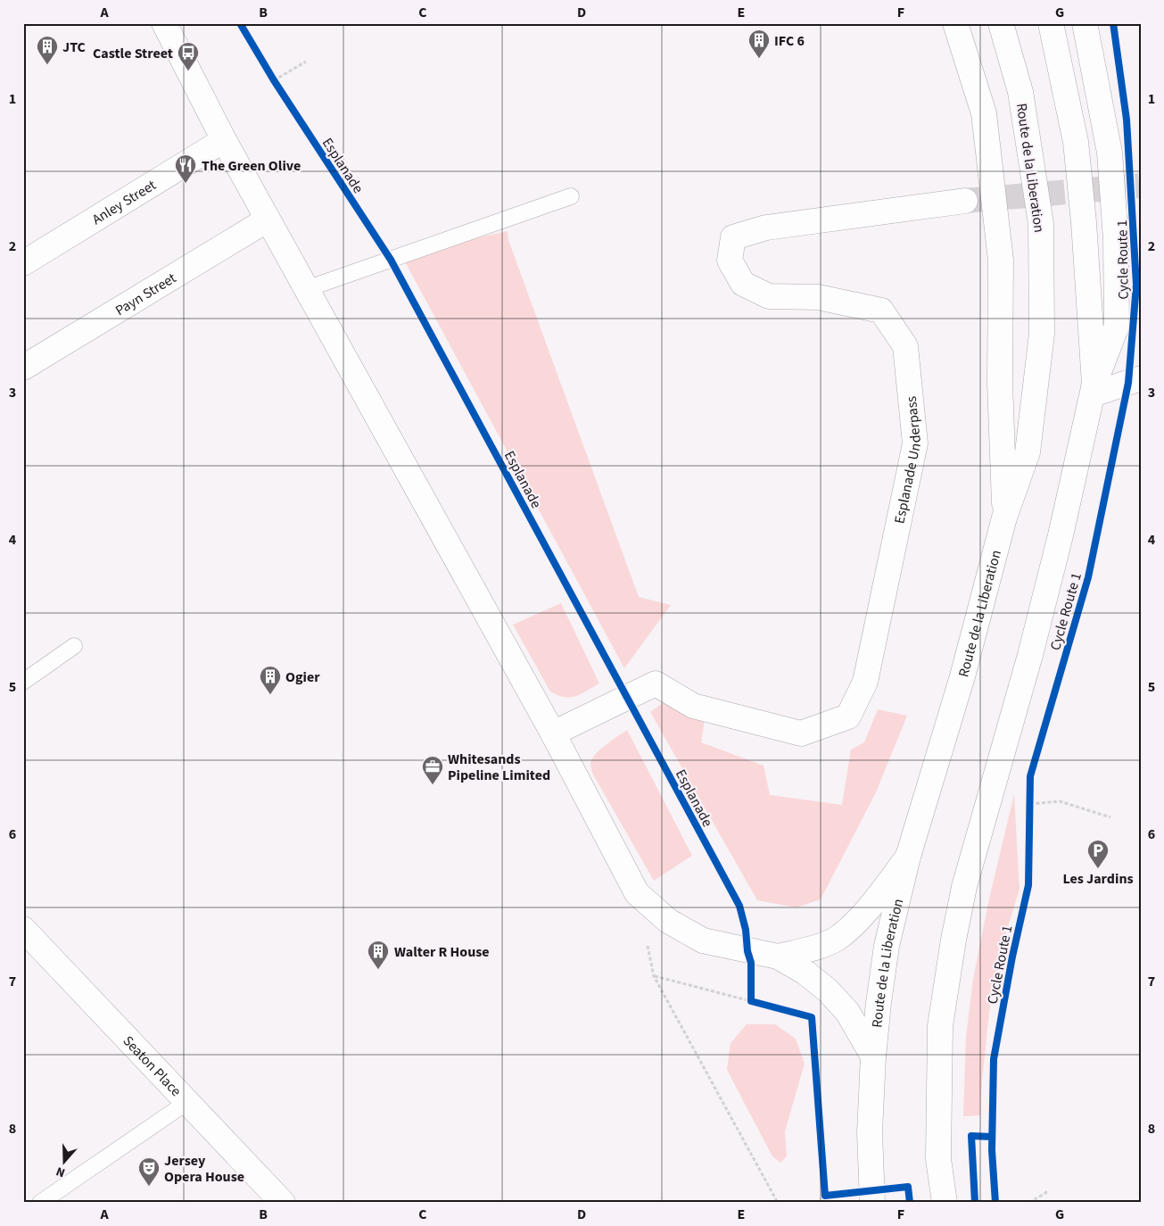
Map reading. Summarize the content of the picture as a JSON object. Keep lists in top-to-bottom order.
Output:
{
  "streets": {
    "main road": [
      "Route de la Liberation",
      "Anley Street",
      "Payn Street",
      "Esplanade Underpass",
      "Seaton Place"
    ],
    "cycle path": ["Esplanade", "Cycle Route 1"]
  },
  "places": {
    "building": [
      "IFC 6",
      "JTC",
      "Ogier",
      "Walter R House"
    ],
    "bus stop": ["Castle Street"],
    "restaurant": ["The Green Olive"],
    "office": ["Whitesands Pipeline Limited"],
    "parking": ["Les Jardins"],
    "theatre": ["Jersey Opera House"]
  },
  "north": "bottom",
  "grid": {
    "columns": [
      "A",
      "B",
      "C",
      "D",
      "E",
      "F",
      "G"
    ],
    "rows": [
      "1",
      "2",
      "3",
      "4",
      "5",
      "6",
      "7",
      "8"
    ]
  }
}
